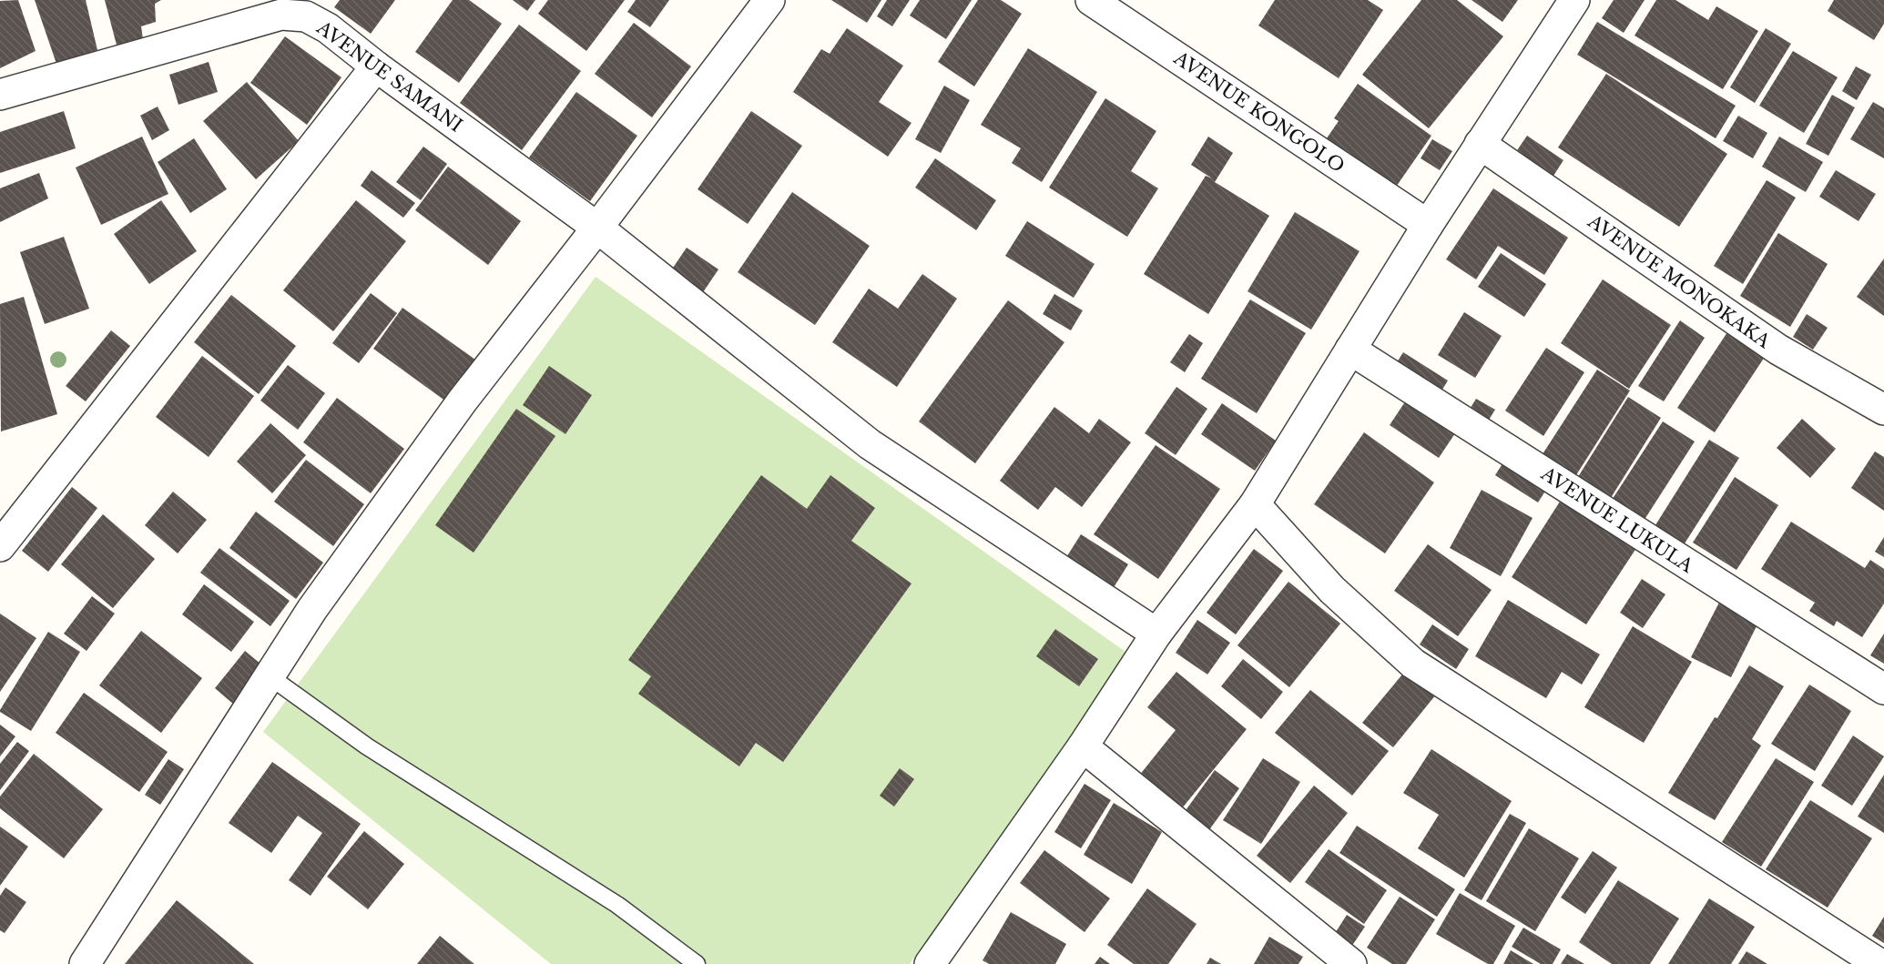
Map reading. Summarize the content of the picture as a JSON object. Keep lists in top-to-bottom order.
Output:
{
  "streets": {
    "street": [
      "AVENUE SAMANI",
      "AVENUE KONGOLO",
      "AVENUE MONOKAKA",
      "AVENUE LUKULA"
    ]
  }
}
